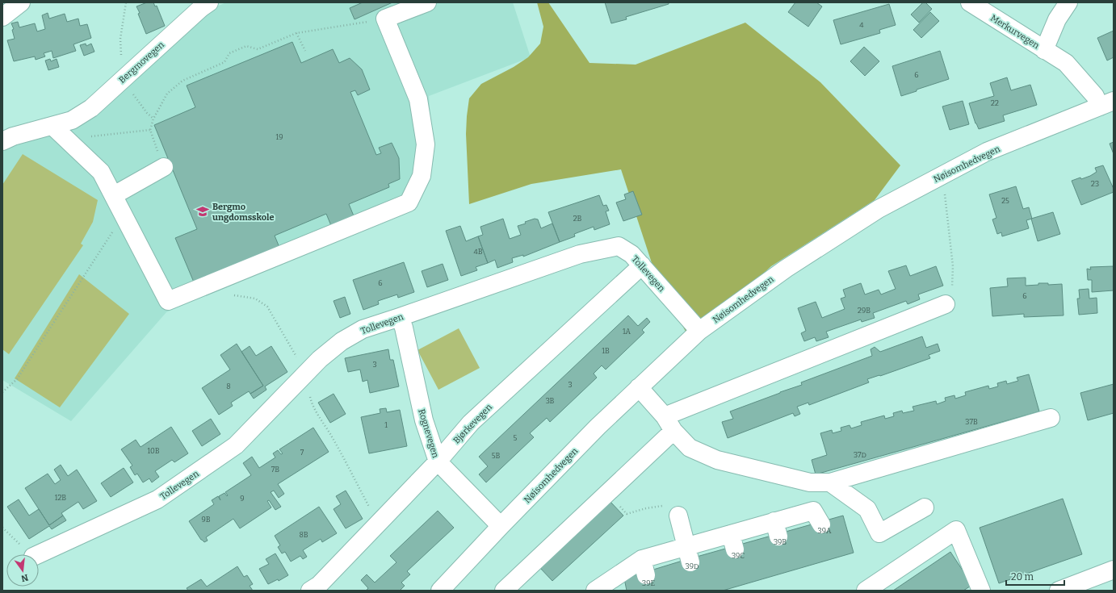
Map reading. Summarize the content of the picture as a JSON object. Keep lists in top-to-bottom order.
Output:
{
  "streets": {
    "street": [
      "Merkurvegen",
      "Bergmovegen",
      "Nøisomhedvegen",
      "Tollevegen",
      "Bjørkevegen",
      "Rognevegen"
    ]
  },
  "crossings": [
    ["Merkurvegen", "Nøisomhedvegen"],
    ["Nøisomhedvegen", "Tollevegen"],
    ["Nøisomhedvegen", "Rognevegen"],
    ["Tollevegen", "Bjørkevegen"],
    ["Tollevegen", "Rognevegen"],
    ["Bjørkevegen", "Rognevegen"]
  ],
  "places": {
    "school or university": ["Bergmo ungdomsskole"]
  },
  "house_numbers": [
    "4",
    "6",
    "22",
    "19",
    "23",
    "25",
    "2B",
    "4B",
    "6",
    "6",
    "29B",
    "1A",
    "1B",
    "3",
    "3",
    "8",
    "3B",
    "37B",
    "1",
    "5",
    "10B",
    "7",
    "37D",
    "5B",
    "7B",
    "12B",
    "9",
    "9B",
    "39A",
    "8B",
    "39B",
    "39C",
    "39D",
    "39E"
  ],
  "scale_bar": "20 m",
  "north": "bottom"
}
